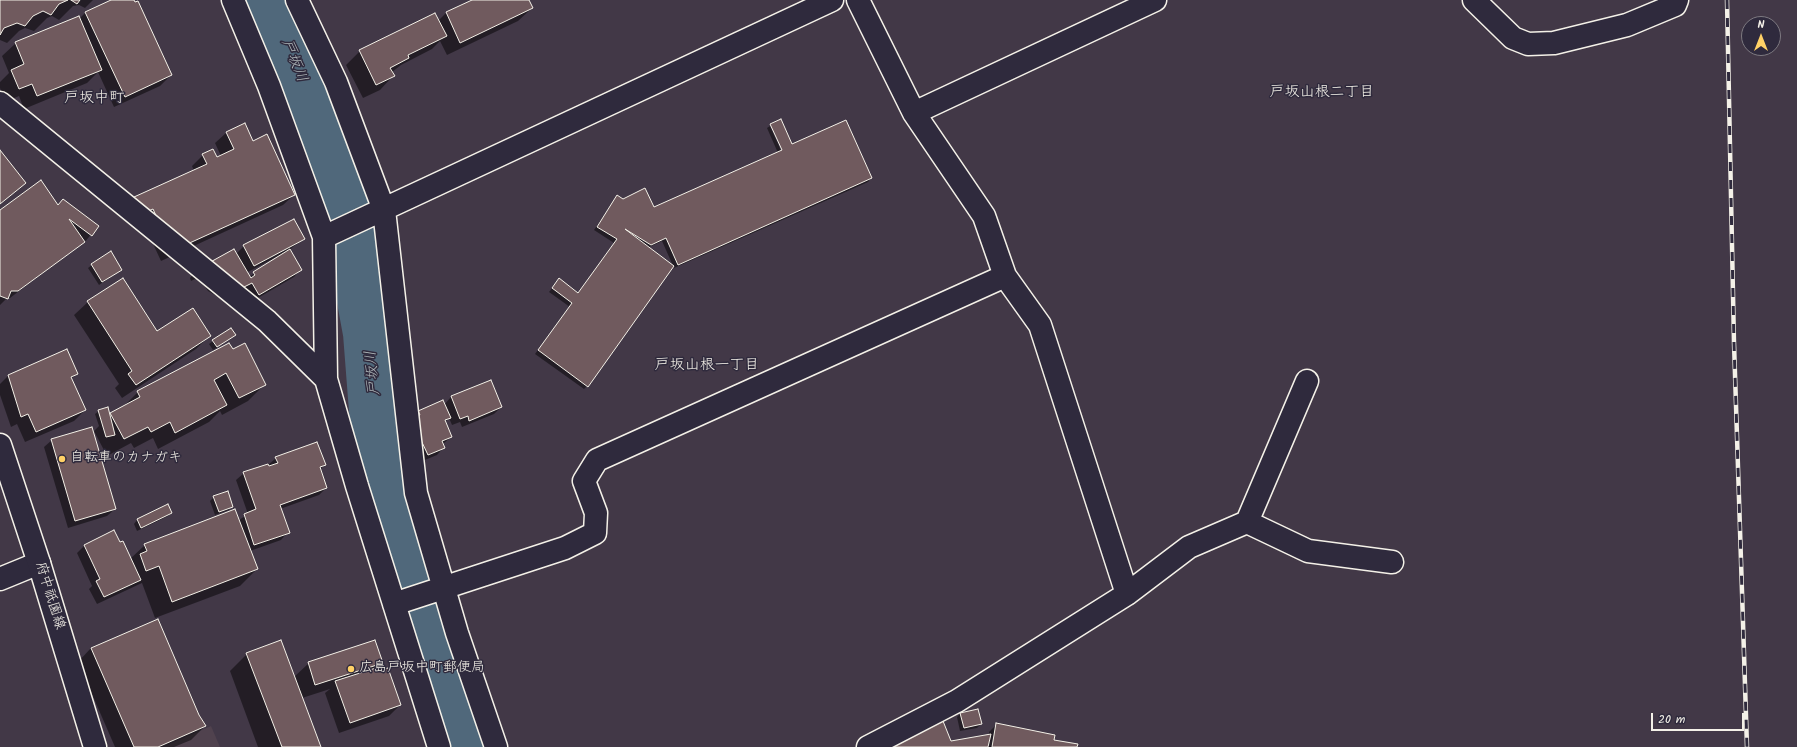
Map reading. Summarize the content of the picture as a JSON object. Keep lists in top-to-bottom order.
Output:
{
  "streets": {
    "street": ["府中祇園線"]
  },
  "districts": ["戸坂山根二丁目", "戸坂中町", "戸坂山根一丁目"],
  "water": ["戸坂川"],
  "places": ["自転車のカナガキ", "広島戸坂中町郵便局"],
  "scale_bar": "20 m",
  "north": "top"
}
